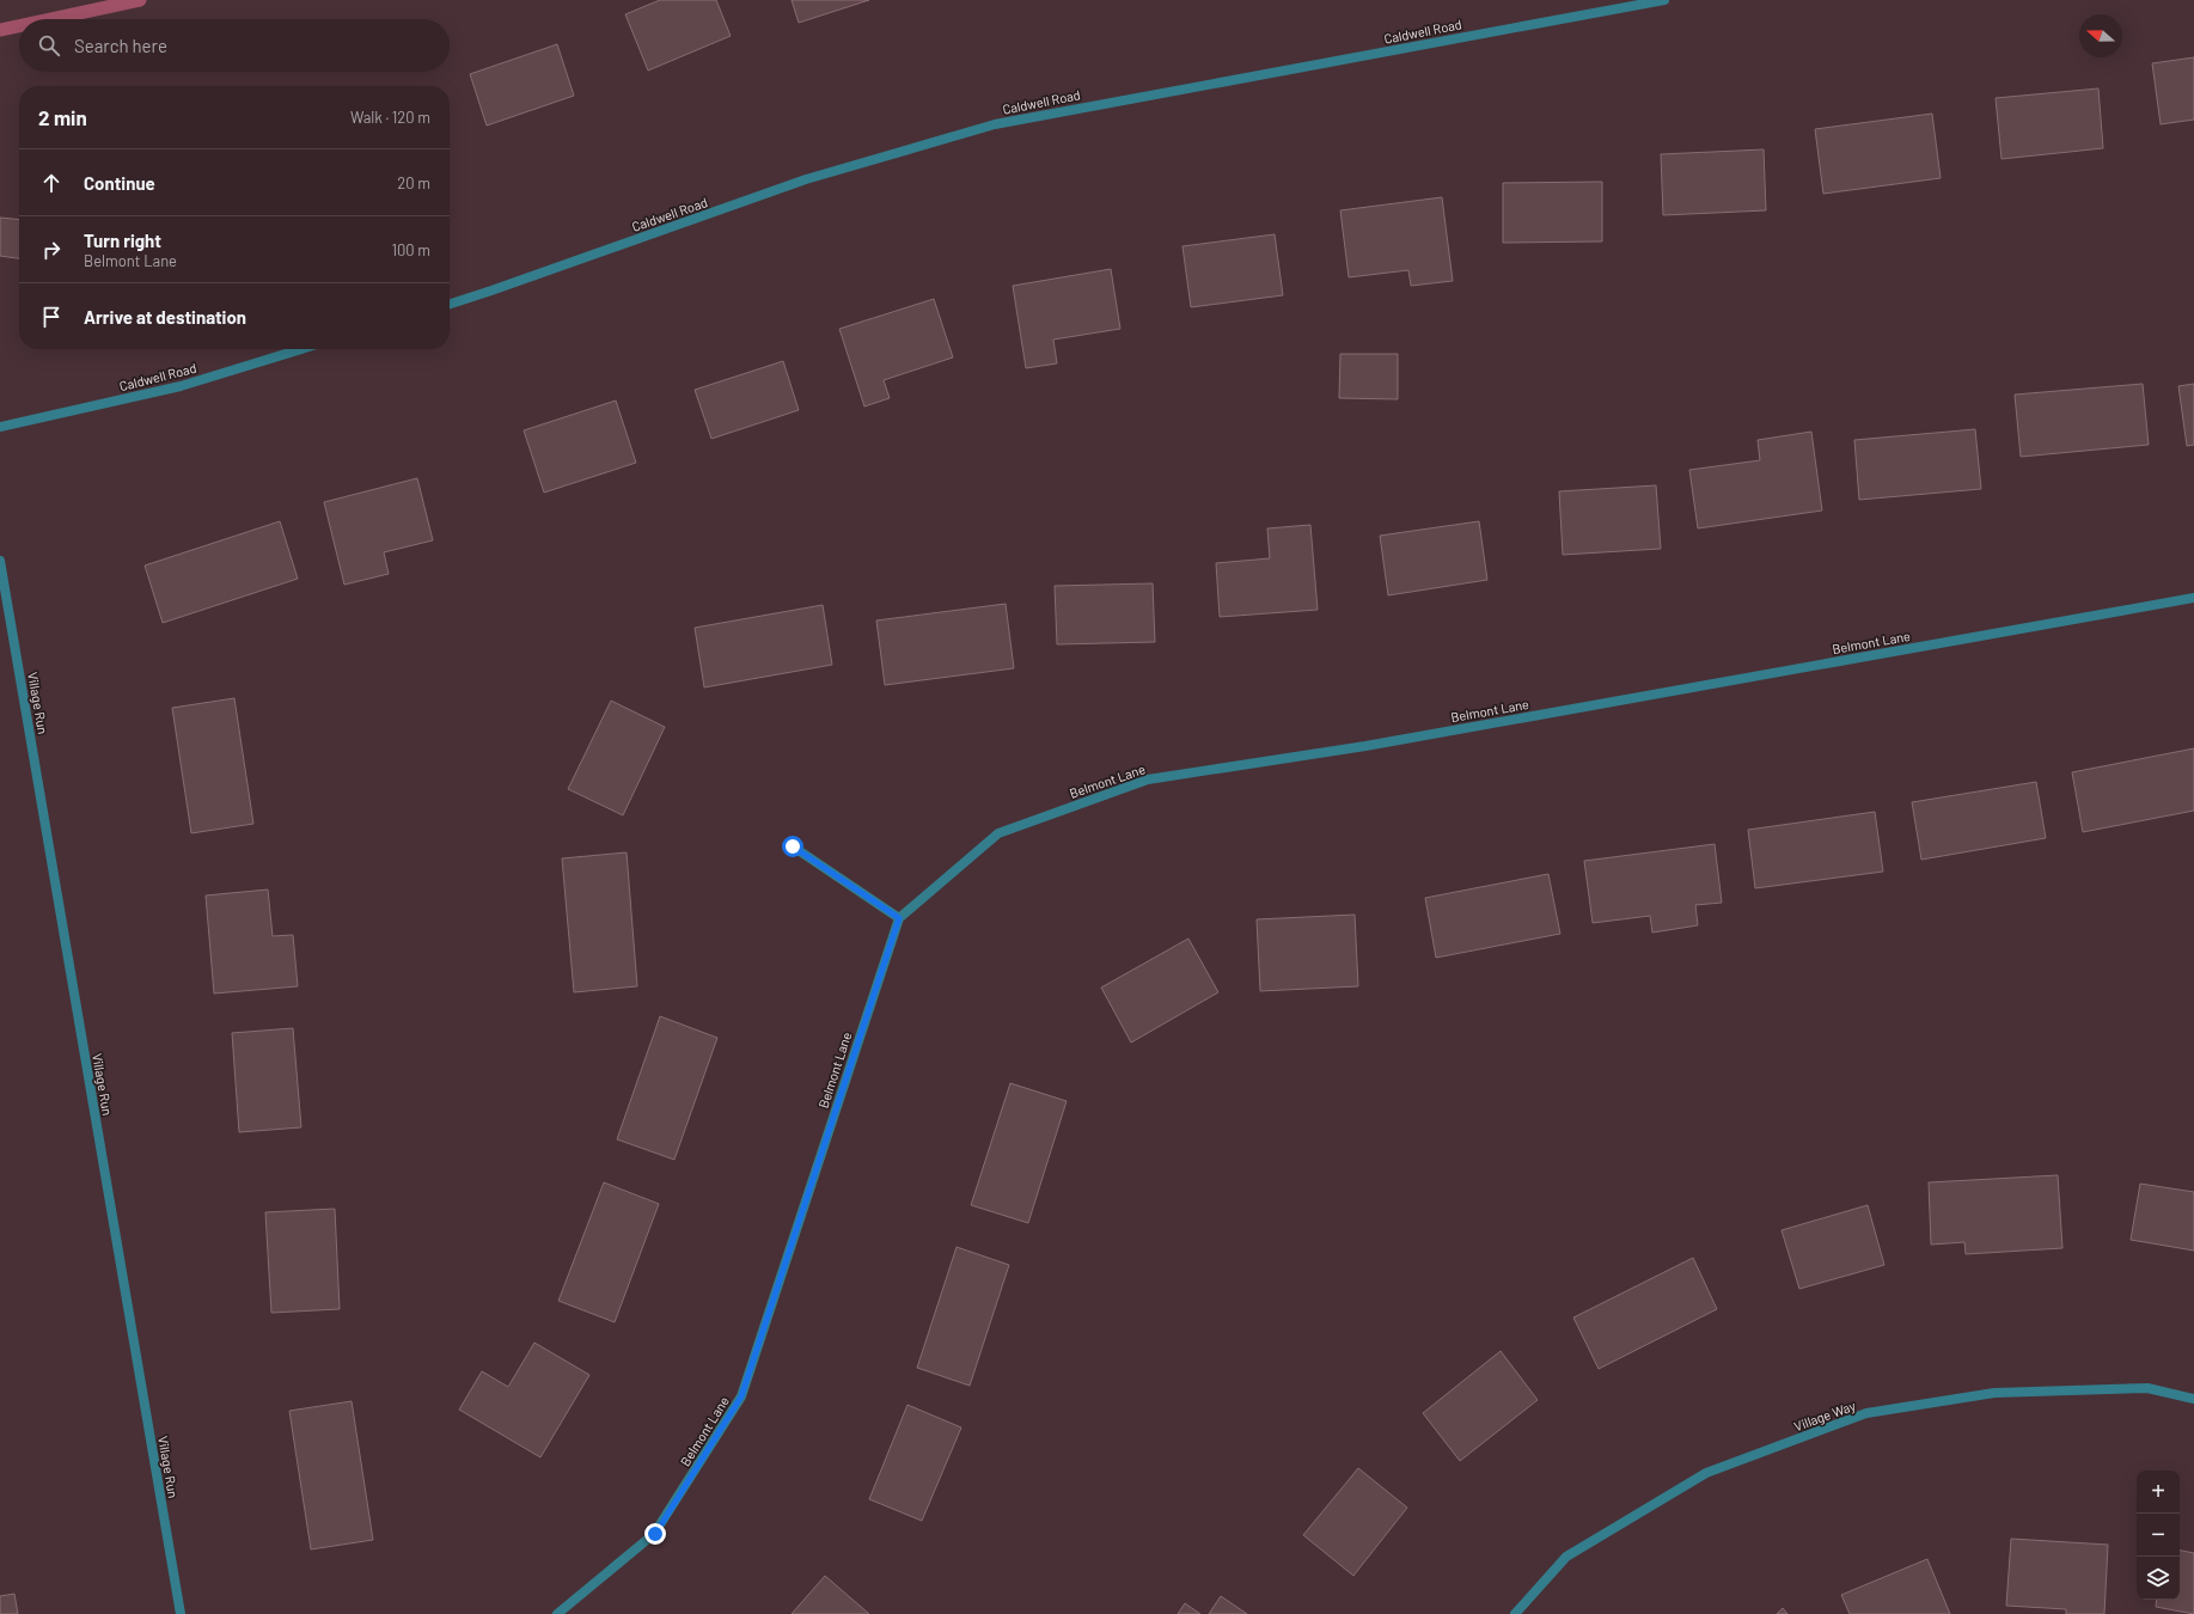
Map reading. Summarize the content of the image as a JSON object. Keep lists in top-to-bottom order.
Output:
{
  "streets": {
    "street": [
      "Caldwell Road",
      "Belmont Lane",
      "Village Run",
      "Village Way"
    ]
  },
  "north": "left",
  "page": {
    "search": "Search here",
    "heading": ["2 min", "Walk · 120 m"],
    "list": [
      ["Continue", "20 m"],
      ["Turn right", "Belmont Lane", "100 m"],
      "Arrive at destination"
    ],
    "map_buttons": ["+", "−"]
  }
}
